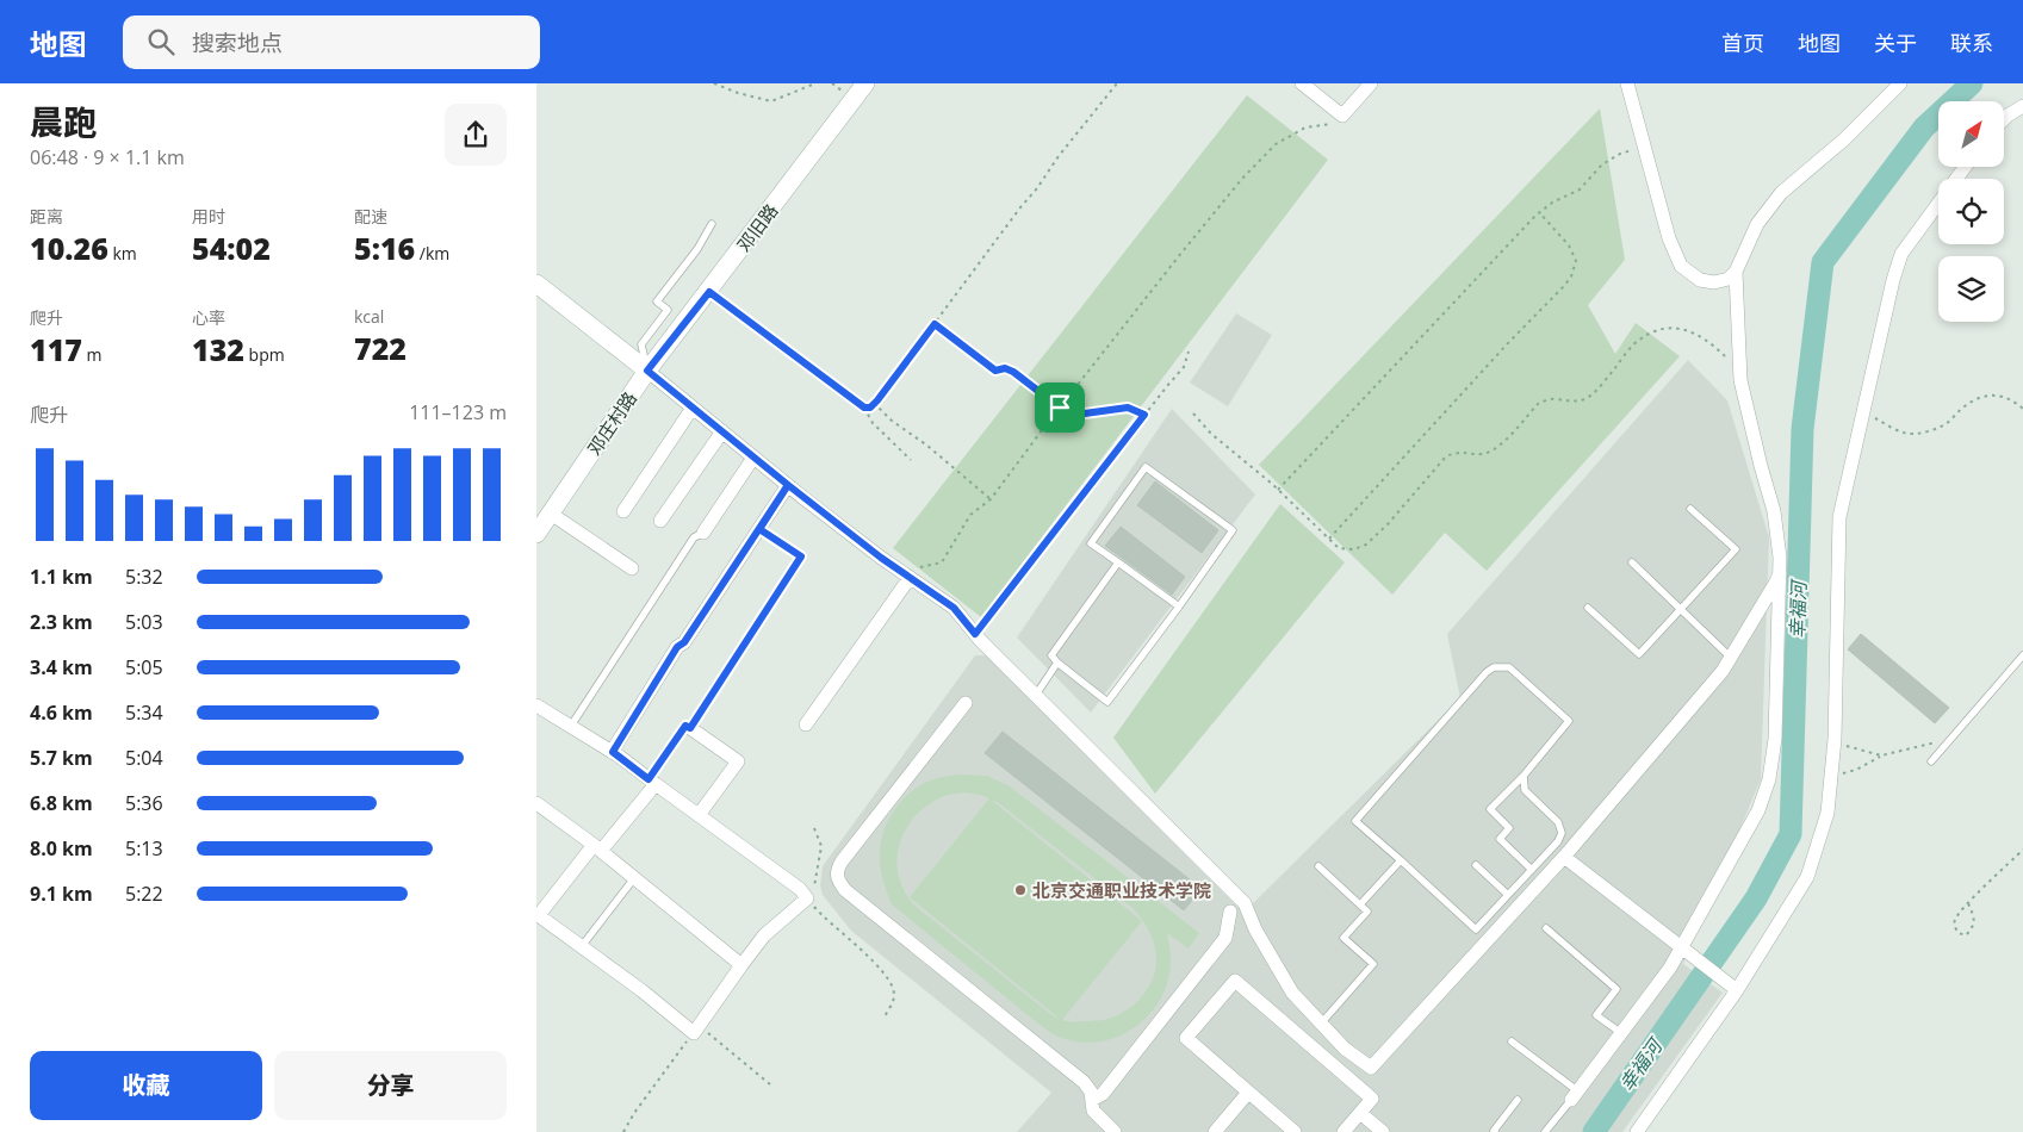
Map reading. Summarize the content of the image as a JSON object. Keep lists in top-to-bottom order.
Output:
{
  "streets": {
    "street": ["邓旧路", "邓庄村路"]
  },
  "crossings": [
    ["邓旧路", "邓庄村路"]
  ],
  "water": ["幸福河"],
  "places": ["北京交通职业技术学院"],
  "north": "top right",
  "page": {
    "header": "地图",
    "search": "搜索地点",
    "nav": [
      "首页",
      "地图",
      "关于",
      "联系"
    ],
    "heading": ["晨跑", "06:48 · 9 × 1.1 km"],
    "stats": [
      ["距离", "10.26 km"],
      ["用时", "54:02"],
      ["配速", "5:16 /km"],
      ["爬升", "117 m"],
      ["心率", "132 bpm"],
      ["kcal", "722"]
    ],
    "chart": ["爬升", "111–123 m"],
    "list": [
      {
        "name": "1.1 km",
        "note": "5:32"
      },
      {
        "name": "2.3 km",
        "note": "5:03"
      },
      {
        "name": "3.4 km",
        "note": "5:05"
      },
      {
        "name": "4.6 km",
        "note": "5:34"
      },
      {
        "name": "5.7 km",
        "note": "5:04"
      },
      {
        "name": "6.8 km",
        "note": "5:36"
      },
      {
        "name": "8.0 km",
        "note": "5:13"
      },
      {
        "name": "9.1 km",
        "note": "5:22"
      }
    ],
    "buttons": ["收藏", "分享"]
  }
}
